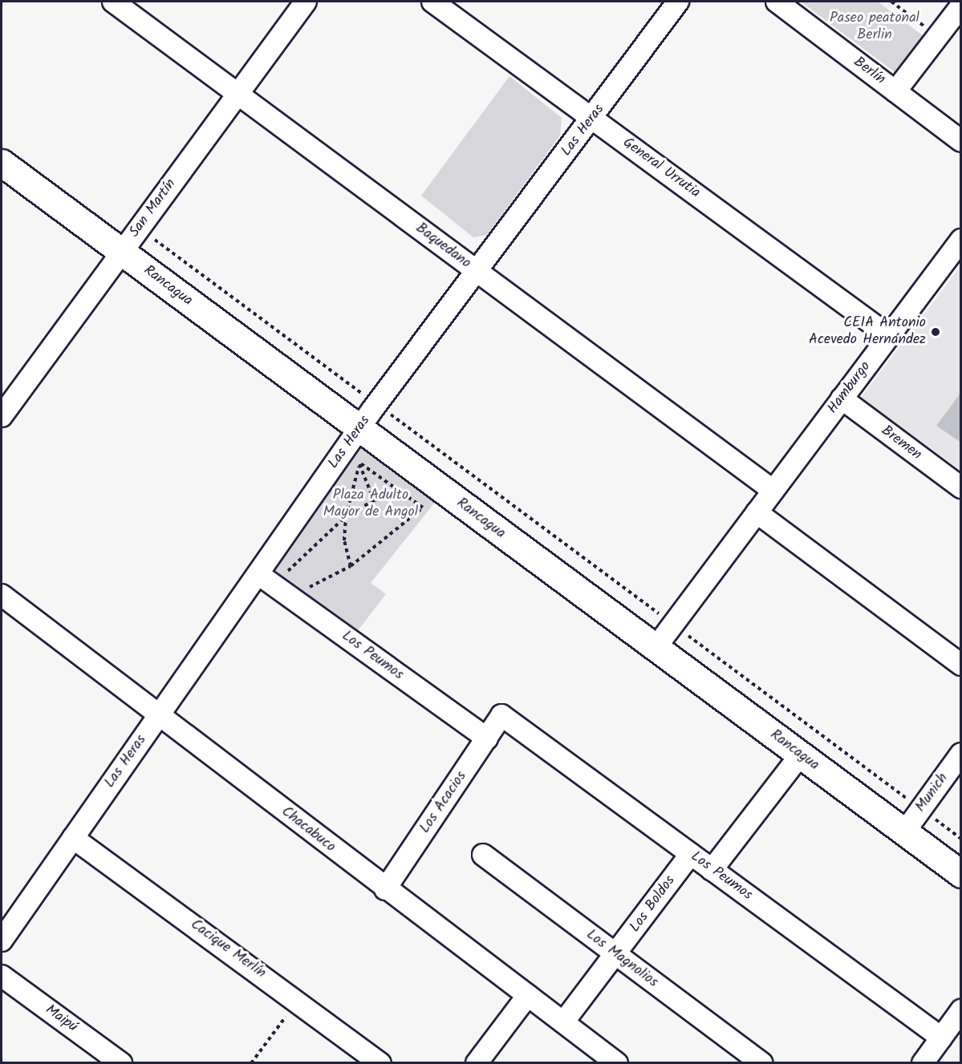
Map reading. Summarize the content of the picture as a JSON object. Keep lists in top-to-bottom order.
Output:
{
  "streets": {
    "main road": ["Rancagua"],
    "street": [
      "Berlín",
      "Las Heras",
      "General Urrutia",
      "San Martín",
      "Baquedano",
      "Hamburgo",
      "Bremen",
      "Los Peumos",
      "Munich",
      "Los Acacios",
      "Chacabuco",
      "Los Boldos",
      "Cacique Merlín",
      "Los Magnolios",
      "Maipú"
    ]
  },
  "crossings": [
    ["Las Heras", "General Urrutia"],
    ["Las Heras", "Baquedano"],
    ["Las Heras", "Rancagua"],
    ["Las Heras", "Los Peumos"],
    ["Las Heras", "Chacabuco"],
    ["Las Heras", "Cacique Merlín"],
    ["General Urrutia", "Hamburgo"],
    ["San Martín", "Baquedano"],
    ["San Martín", "Rancagua"],
    ["Baquedano", "Hamburgo"],
    ["Rancagua", "Hamburgo"],
    ["Rancagua", "Munich"],
    ["Hamburgo", "Bremen"],
    ["Los Peumos", "Los Acacios"],
    ["Los Peumos", "Los Boldos"],
    ["Los Acacios", "Chacabuco"],
    ["Chacabuco", "Los Boldos"],
    ["Los Boldos", "Los Magnolios"]
  ],
  "parks": ["Paseo peatonal Berlin", "Plaza Adulto Mayor de Angol"],
  "places": ["CEIA Antonio Acevedo Hernández"]
}
